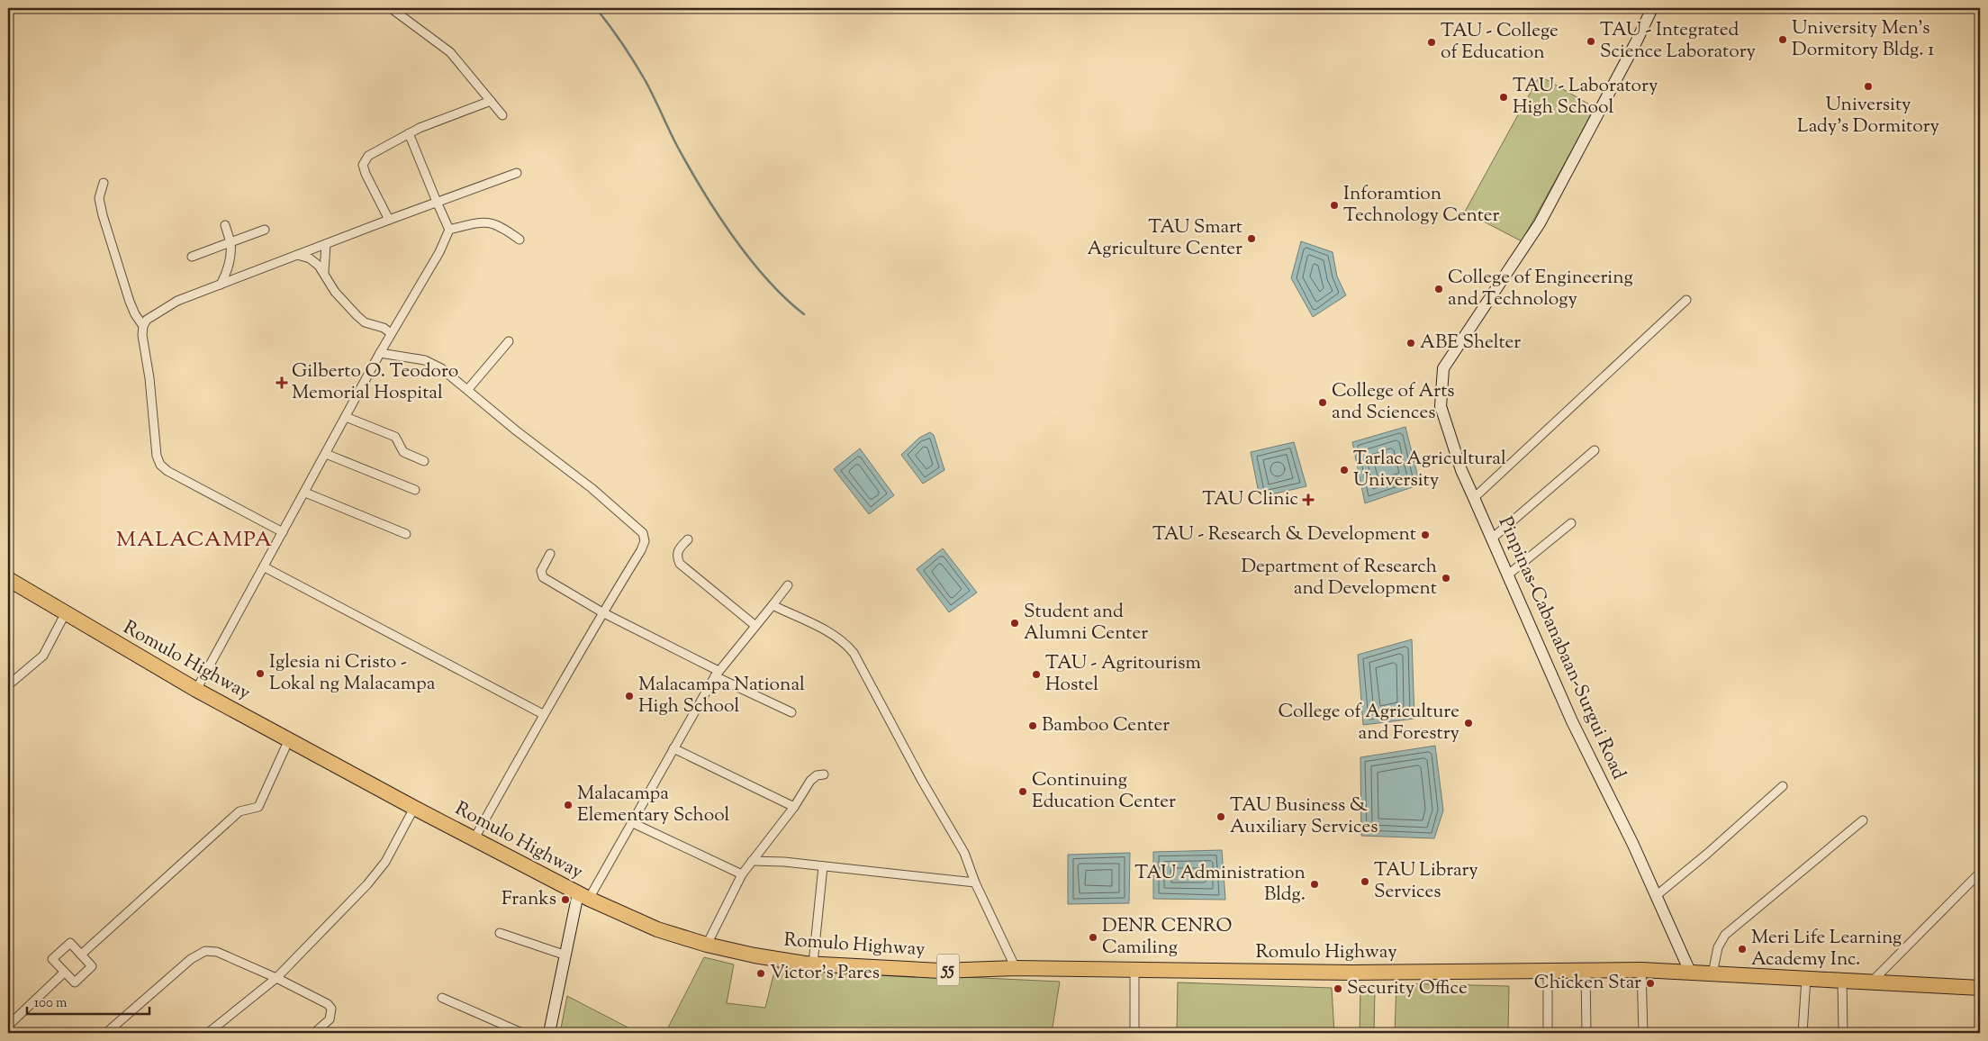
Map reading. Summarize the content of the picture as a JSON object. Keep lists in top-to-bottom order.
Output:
{
  "streets": {
    "highway": ["Romulo Highway", "55"],
    "street": ["Pinpinas-Cabanabaan-Surgui Road"]
  },
  "crossings": [
    ["Pinpinas-Cabanabaan-Surgui Road", "Romulo Highway"]
  ],
  "districts": ["MALACAMPA"],
  "places": {
    "other": [
      "University Men's Dormitory Bldg. 1",
      "TAU - Integrated Science Laboratory",
      "TAU - College of Education",
      "University Lady's Dormitory",
      "TAU - Laboratory High School",
      "Inforamtion Technology Center",
      "TAU Smart Agriculture Center",
      "College of Engineering and Technology",
      "ABE Shelter",
      "College of Arts and Sciences",
      "Tarlac Agricultural University",
      "TAU - Research & Development",
      "Department of Research and Development",
      "Student and Alumni Center",
      "Iglesia ni Cristo - Lokal ng Malacampa",
      "TAU - Agritourism Hostel",
      "Malacampa National High School",
      "College of Agriculture and Forestry",
      "Bamboo Center",
      "Continuing Education Center",
      "Malacampa Elementary School",
      "TAU Business & Auxiliary Services",
      "TAU Library Services",
      "TAU Administration Bldg.",
      "Franks",
      "DENR CENRO Camiling",
      "Meri Life Learning Academy Inc.",
      "Victor's Pares",
      "Chicken Star",
      "Security Office"
    ],
    "health": ["Gilberto O. Teodoro Memorial Hospital", "TAU Clinic"]
  },
  "scale_bar": "100 m"
}
